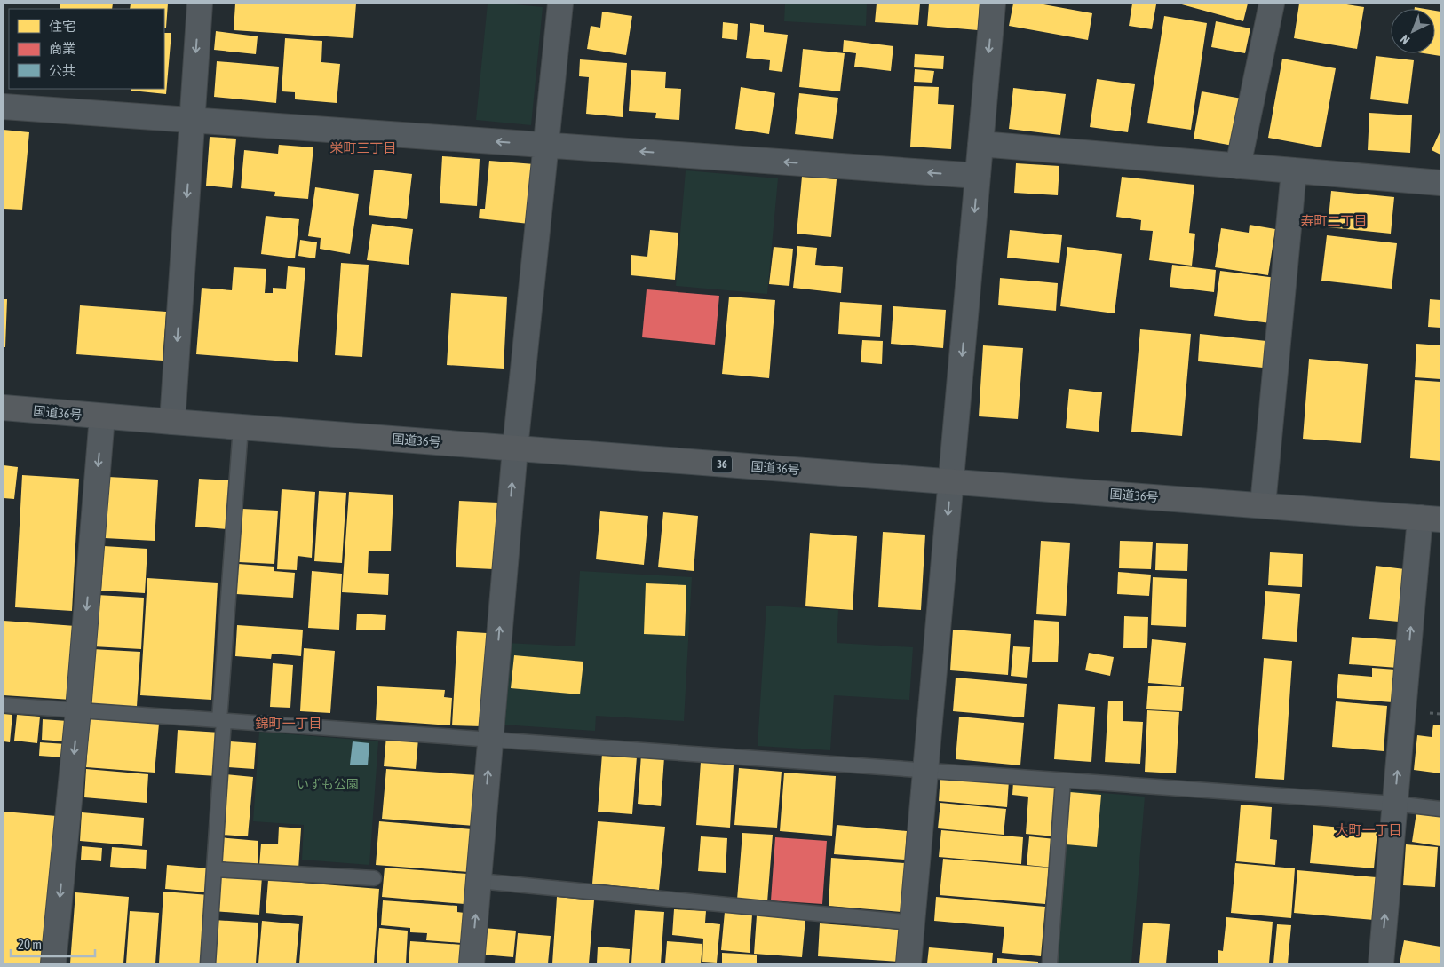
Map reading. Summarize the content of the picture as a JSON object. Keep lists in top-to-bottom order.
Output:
{
  "streets": {
    "highway": ["国道36号", "36"]
  },
  "districts": [
    "栄町三丁目",
    "寿町二丁目",
    "錦町一丁目",
    "大町一丁目"
  ],
  "parks": ["いずも公園"],
  "legend": ["住宅", "商業", "公共"],
  "scale_bar": "20 m",
  "north": "bottom left"
}
